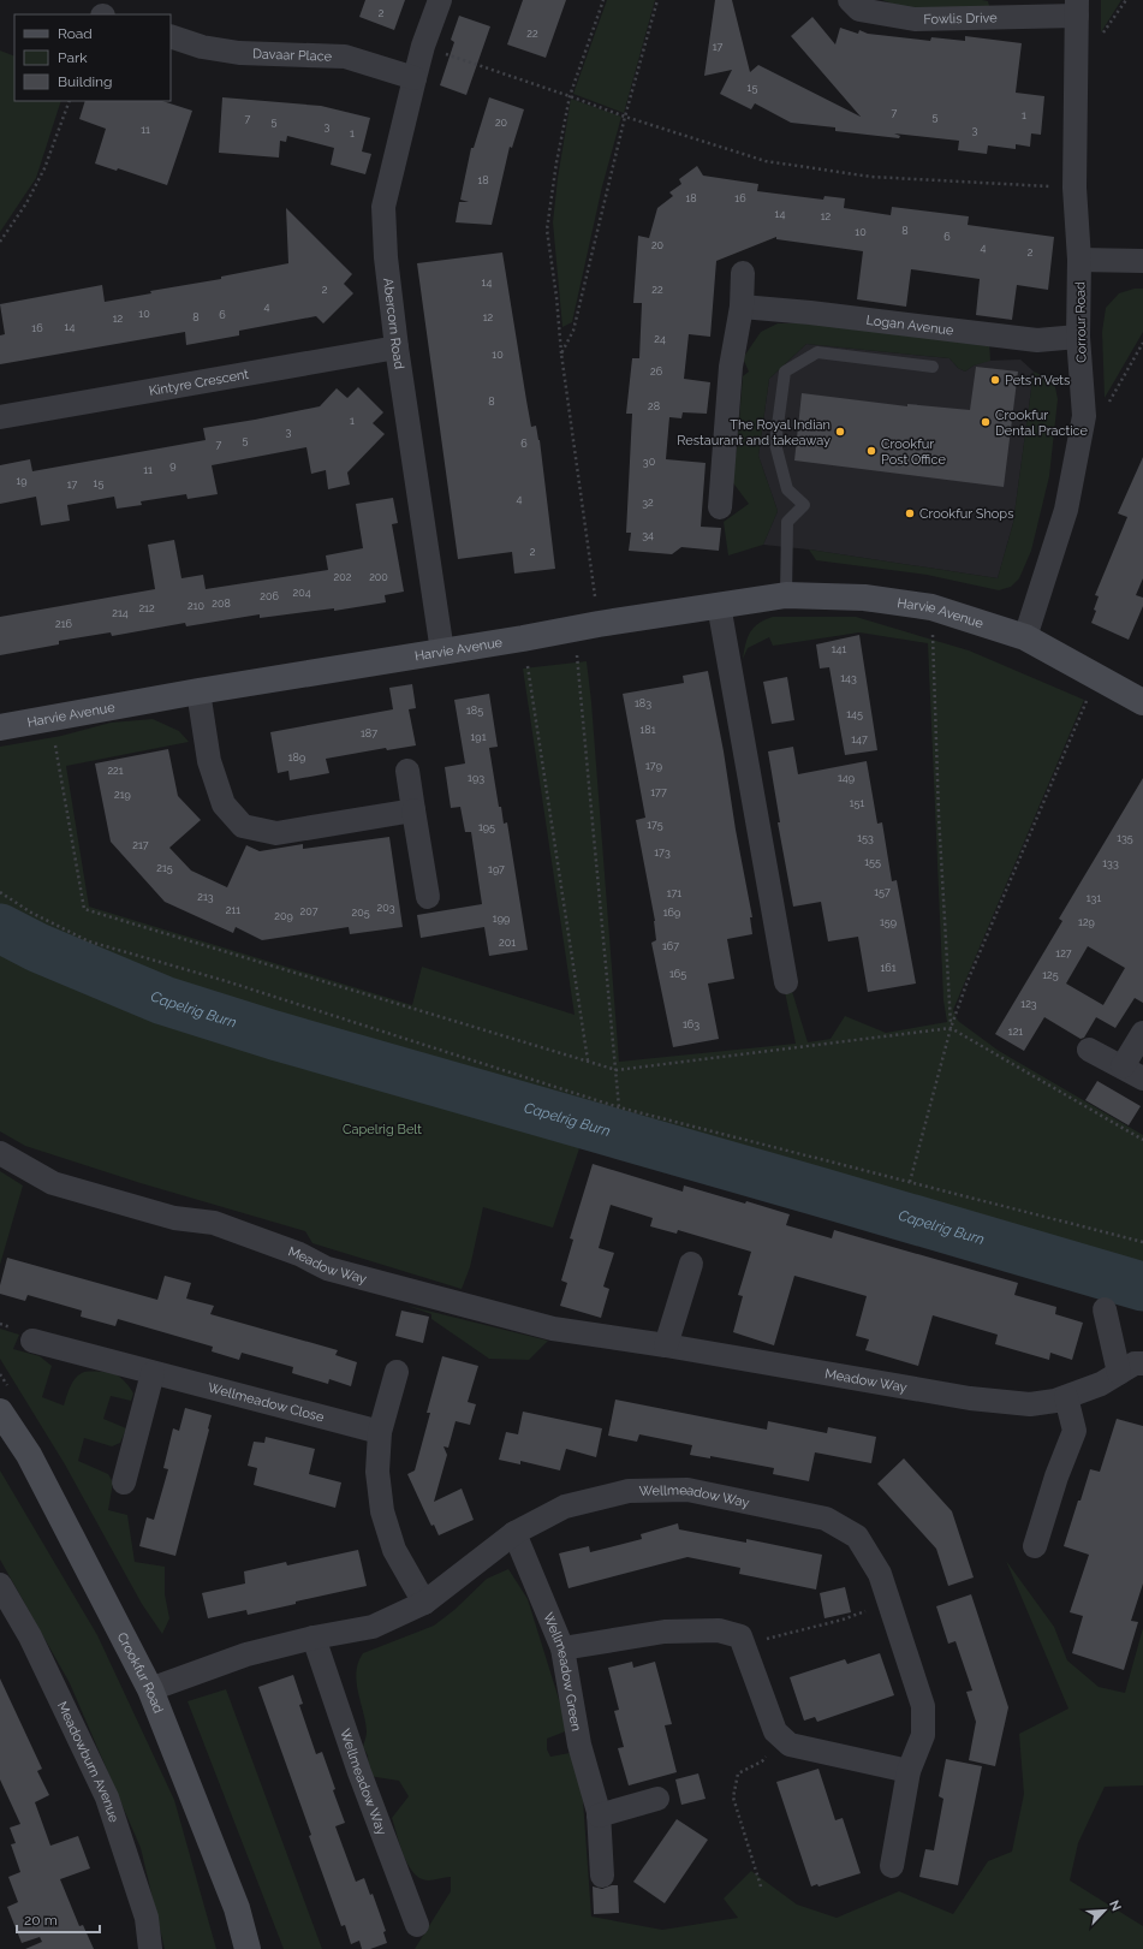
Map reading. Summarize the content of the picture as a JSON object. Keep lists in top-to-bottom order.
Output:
{
  "streets": {
    "street": [
      "Fowlis Drive",
      "Davaar Place",
      "Corrour Road",
      "Abercorn Road",
      "Logan Avenue",
      "Kintyre Crescent",
      "Harvie Avenue",
      "Meadow Way",
      "Wellmeadow Close",
      "Wellmeadow Way",
      "Wellmeadow Green",
      "Crookfur Road",
      "Meadowburn Avenue"
    ]
  },
  "crossings": [
    ["Fowlis Drive", "Corrour Road"],
    ["Davaar Place", "Abercorn Road"],
    ["Corrour Road", "Logan Avenue"],
    ["Corrour Road", "Harvie Avenue"],
    ["Abercorn Road", "Kintyre Crescent"],
    ["Abercorn Road", "Harvie Avenue"],
    ["Wellmeadow Way", "Wellmeadow Green"],
    ["Wellmeadow Way", "Crookfur Road"]
  ],
  "water": ["Capelrig Burn"],
  "parks": ["Capelrig Belt"],
  "places": [
    "Pets‘n’Vets",
    "Crookfur Dental Practice",
    "The Royal Indian Restaurant and takeaway",
    "Crookfur Post Office",
    "Crookfur Shops"
  ],
  "house_numbers": [
    "2",
    "22",
    "17",
    "15",
    "7",
    "1",
    "5",
    "7",
    "5",
    "20",
    "3",
    "11",
    "3",
    "1",
    "18",
    "18",
    "16",
    "14",
    "12",
    "8",
    "10",
    "6",
    "20",
    "4",
    "2",
    "14",
    "2",
    "22",
    "4",
    "10",
    "6",
    "8",
    "12",
    "12",
    "14",
    "16",
    "24",
    "10",
    "26",
    "8",
    "28",
    "1",
    "3",
    "5",
    "6",
    "7",
    "30",
    "9",
    "11",
    "19",
    "15",
    "17",
    "4",
    "32",
    "34",
    "2",
    "202",
    "200",
    "204",
    "206",
    "208",
    "210",
    "212",
    "214",
    "216",
    "141",
    "143",
    "183",
    "185",
    "145",
    "181",
    "187",
    "191",
    "147",
    "189",
    "179",
    "221",
    "193",
    "149",
    "177",
    "219",
    "151",
    "175",
    "195",
    "153",
    "135",
    "217",
    "173",
    "155",
    "133",
    "215",
    "197",
    "157",
    "171",
    "213",
    "131",
    "203",
    "211",
    "207",
    "205",
    "169",
    "209",
    "199",
    "159",
    "129",
    "201",
    "167",
    "127",
    "161",
    "165",
    "125",
    "123",
    "163",
    "121"
  ],
  "legend": ["Road", "Park", "Building"],
  "scale_bar": "20 m",
  "north": "top right"
}
